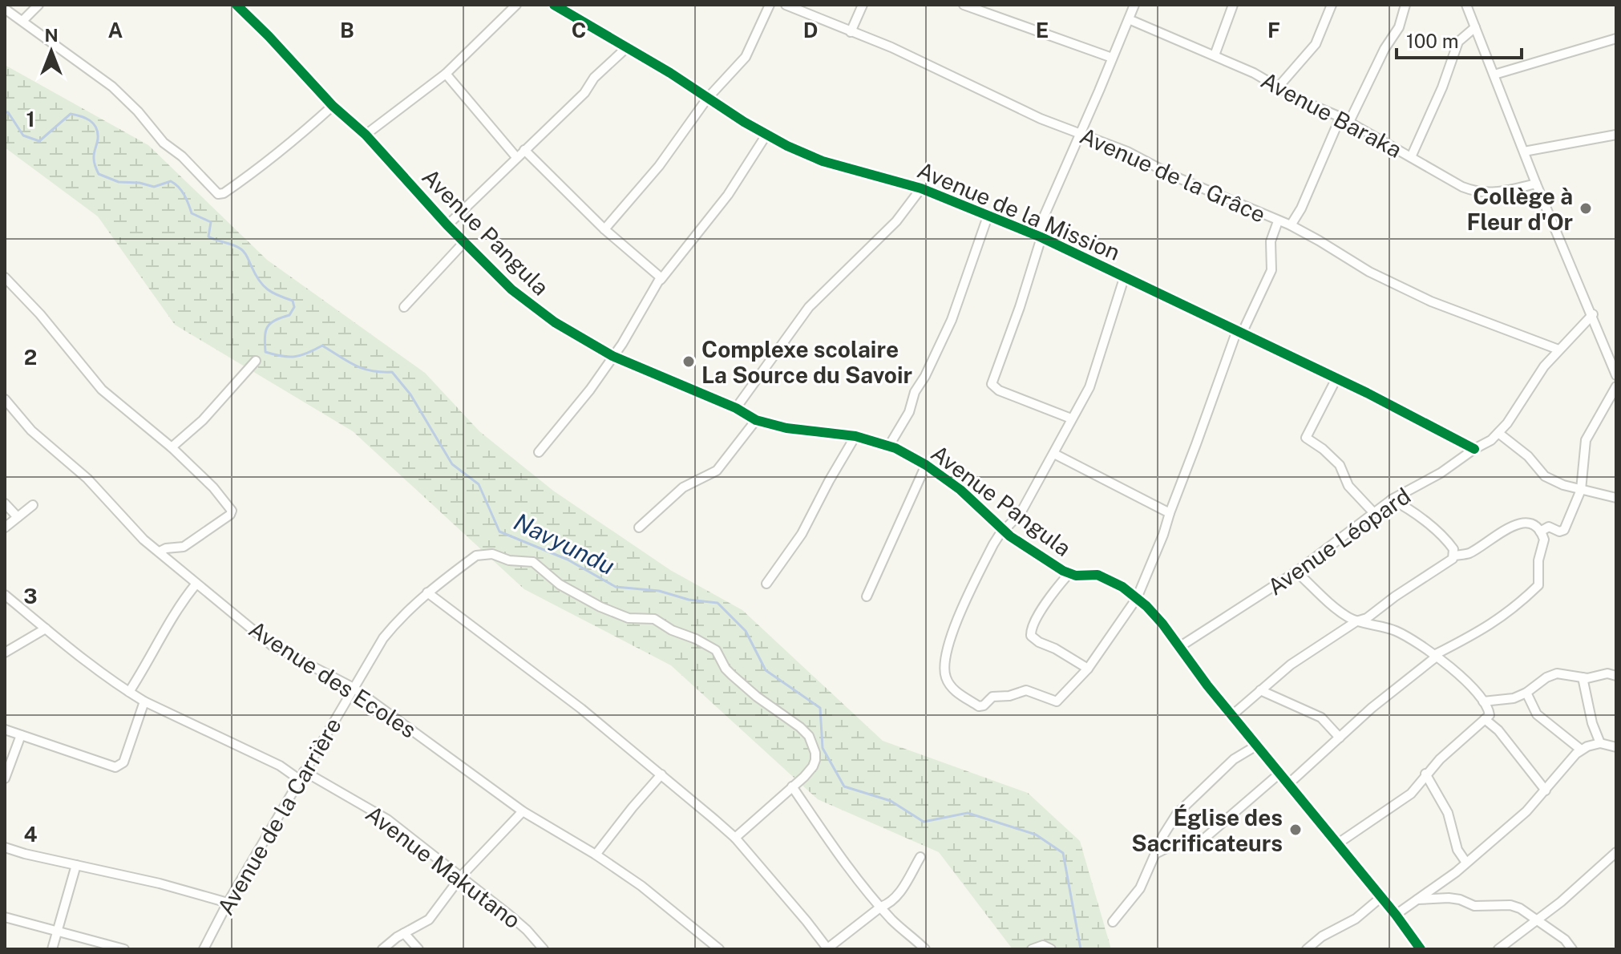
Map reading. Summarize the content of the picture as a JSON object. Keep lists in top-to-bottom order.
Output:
{
  "streets": {
    "street": [
      "Avenue Baraka",
      "Avenue de la Grâce",
      "Avenue de la Mission",
      "Avenue Pangula",
      "Avenue Léopard",
      "Avenue des Ecoles",
      "Avenue de la Carrière",
      "Avenue Makutano"
    ]
  },
  "crossings": [
    ["Avenue de la Grâce", "Avenue Léopard"],
    ["Avenue de la Mission", "Avenue Léopard"],
    ["Avenue Pangula", "Avenue Léopard"],
    ["Avenue des Ecoles", "Avenue de la Carrière"],
    ["Avenue de la Carrière", "Avenue Makutano"]
  ],
  "water": ["Navyundu"],
  "places": ["Collège à Fleur d'Or", "Complexe scolaire La Source du Savoir", "Église des Sacrificateurs"],
  "scale_bar": "100 m",
  "north": "top",
  "grid": {
    "columns": [
      "A",
      "B",
      "C",
      "D",
      "E",
      "F"
    ],
    "rows": [
      "1",
      "2",
      "3",
      "4"
    ]
  }
}
